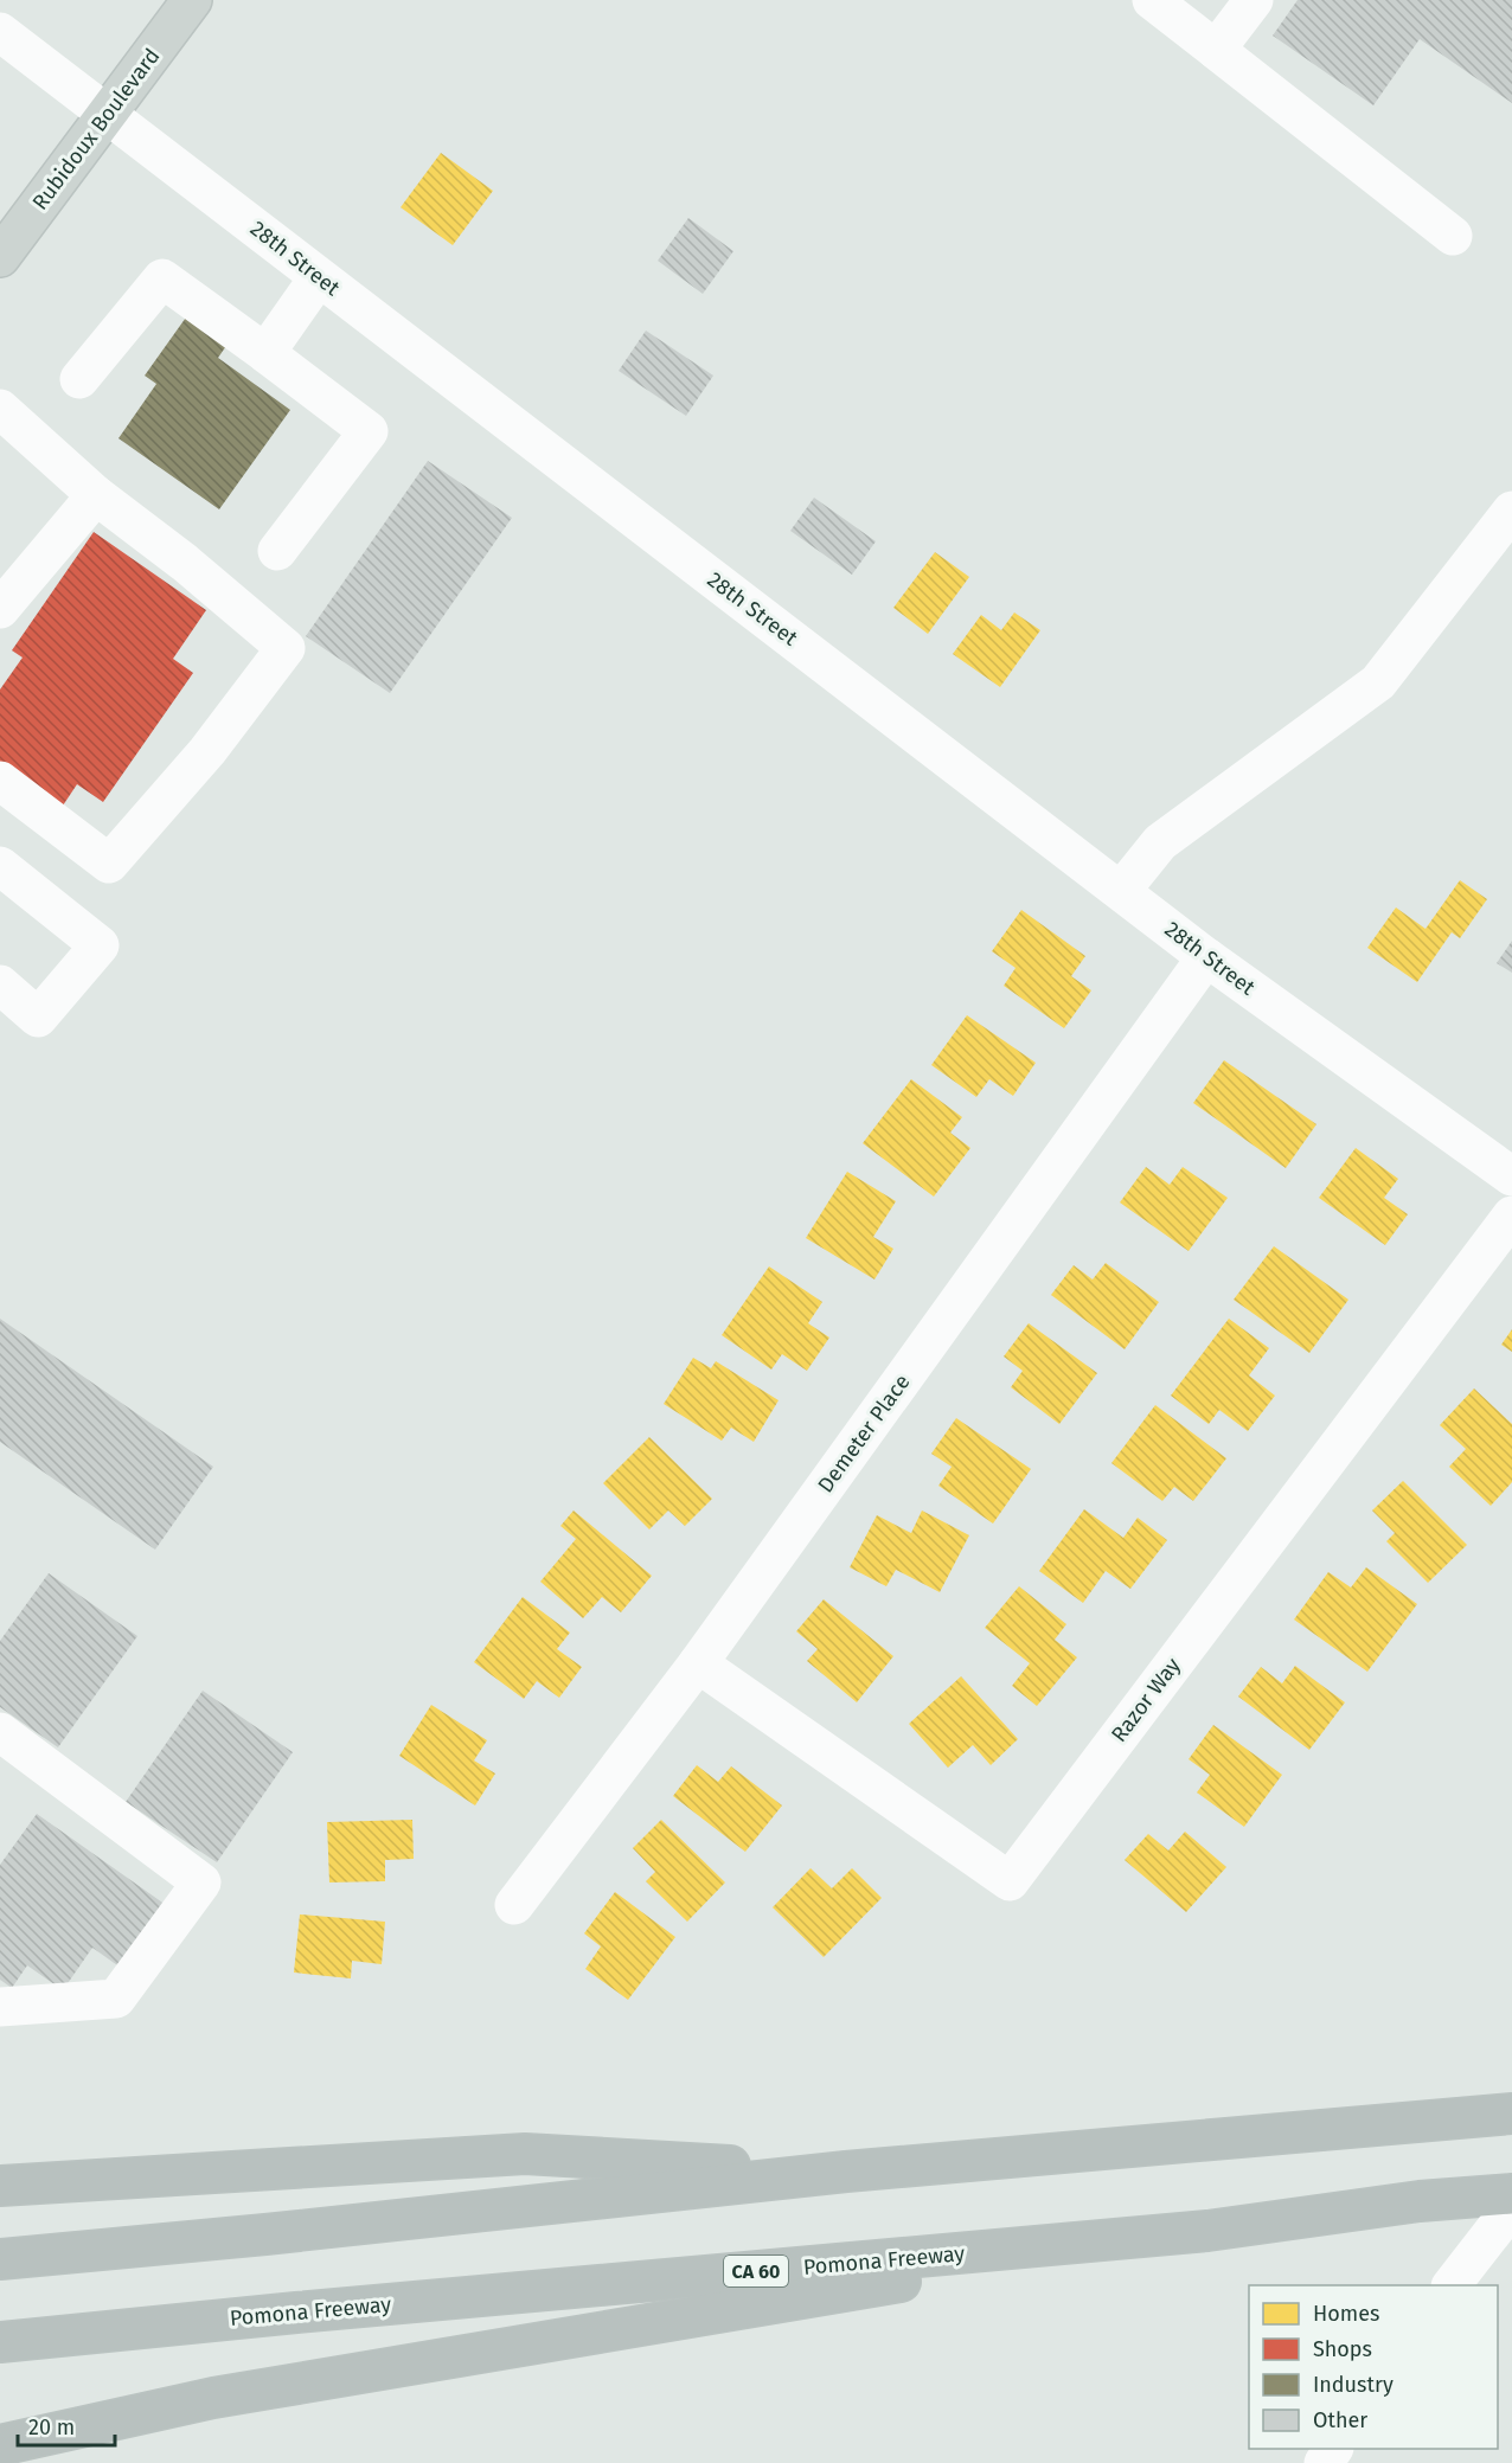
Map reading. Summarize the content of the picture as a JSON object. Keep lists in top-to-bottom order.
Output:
{
  "streets": {
    "highway": ["Pomona Freeway", "CA 60"],
    "main road": ["Rubidoux Boulevard"],
    "street": ["28th Street", "Demeter Place", "Razor Way"]
  },
  "crossings": [
    ["Rubidoux Boulevard", "28th Street"],
    ["28th Street", "Demeter Place"],
    ["Demeter Place", "Razor Way"]
  ],
  "legend": [
    "Homes",
    "Shops",
    "Industry",
    "Other"
  ],
  "scale_bar": "20 m"
}
